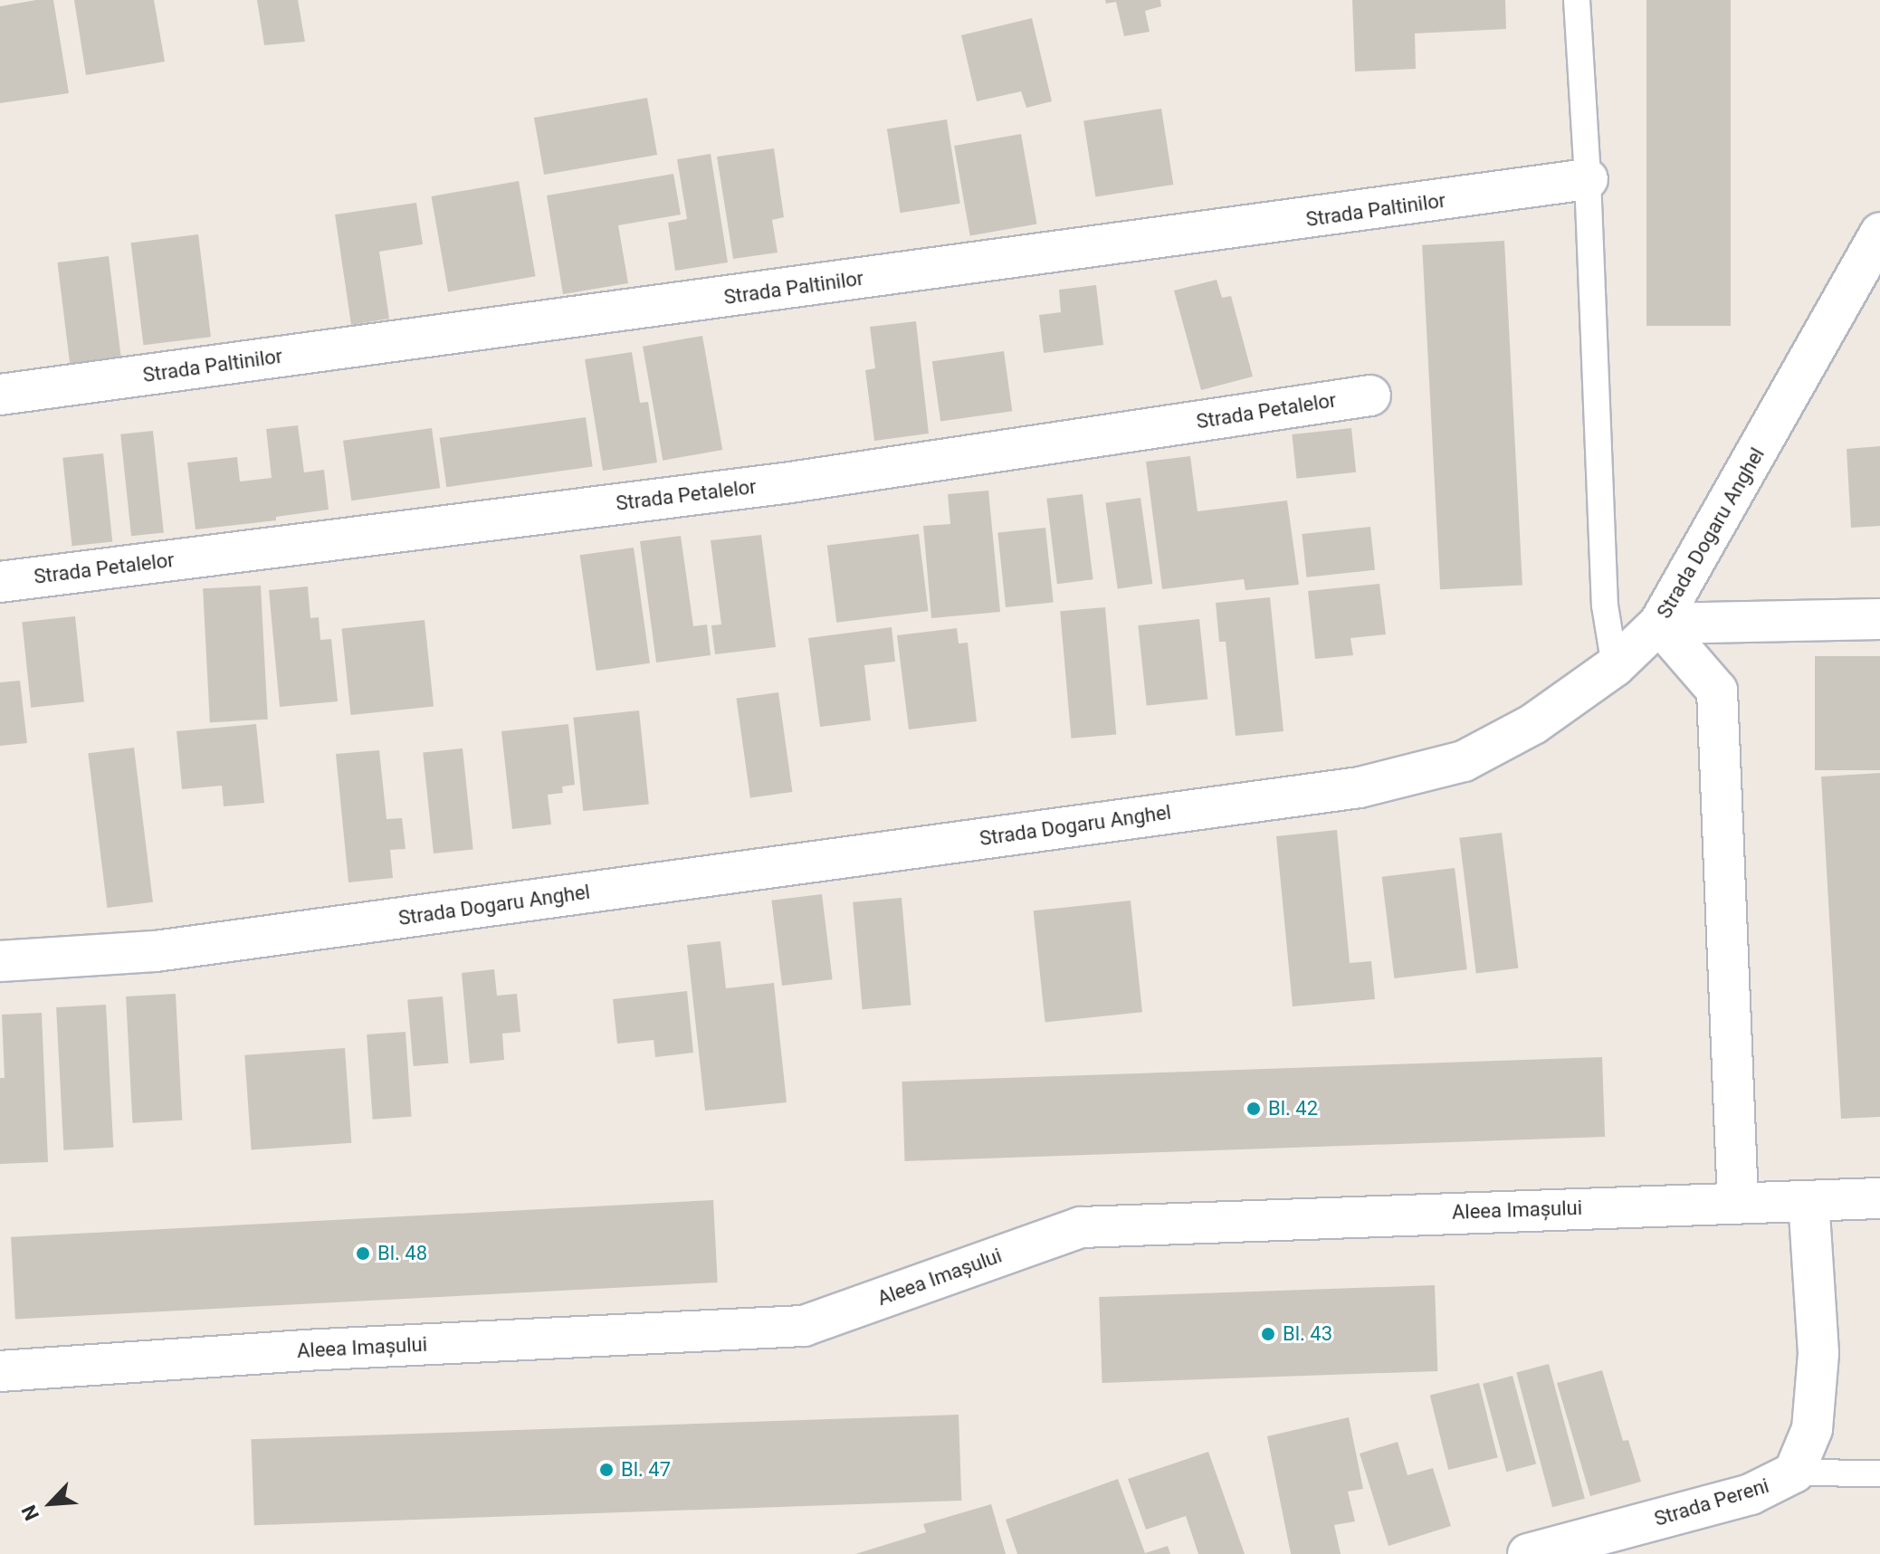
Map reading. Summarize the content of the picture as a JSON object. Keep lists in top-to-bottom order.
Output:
{
  "streets": {
    "street": [
      "Strada Paltinilor",
      "Strada Petalelor",
      "Strada Dogaru Anghel",
      "Aleea Imașului",
      "Strada Pereni"
    ]
  },
  "crossings": [
    ["Aleea Imașului", "Strada Pereni"]
  ],
  "places": [
    "Bl. 42",
    "Bl. 48",
    "Bl. 43",
    "Bl. 47"
  ],
  "north": "bottom left"
}
